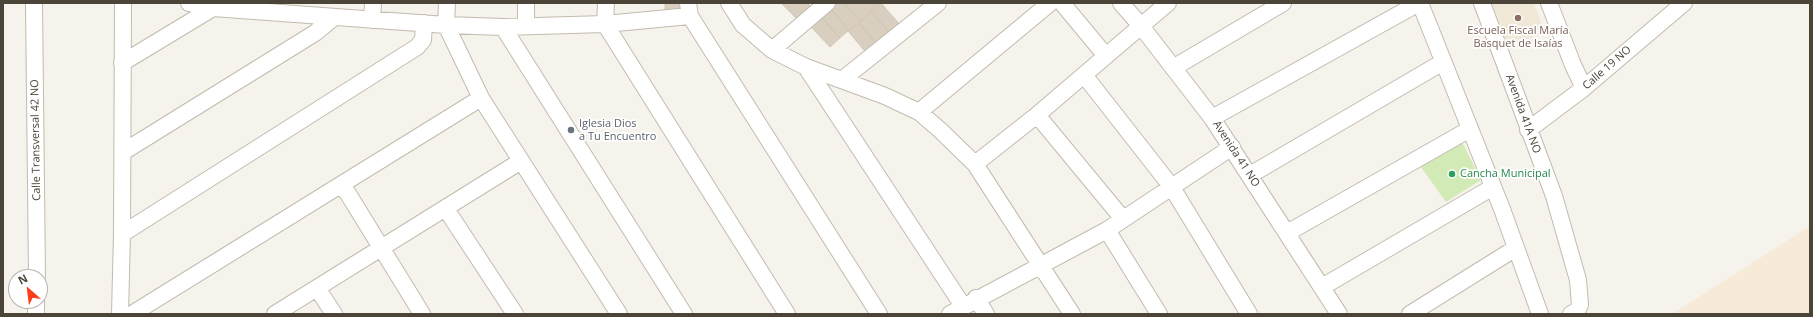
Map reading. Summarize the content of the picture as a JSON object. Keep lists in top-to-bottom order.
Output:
{
  "streets": {
    "street": [
      "Calle 19 NO",
      "Avenida 41A NO",
      "Calle Transversal 42 NO",
      "Avenida 41 NO"
    ]
  },
  "crossings": [
    ["Calle 19 NO", "Avenida 41A NO"]
  ],
  "places": ["Escuela Fiscal María Basquet de Isaías", "Iglesia Dios a Tu Encuentro", "Cancha Municipal"],
  "north": "top left"
}
